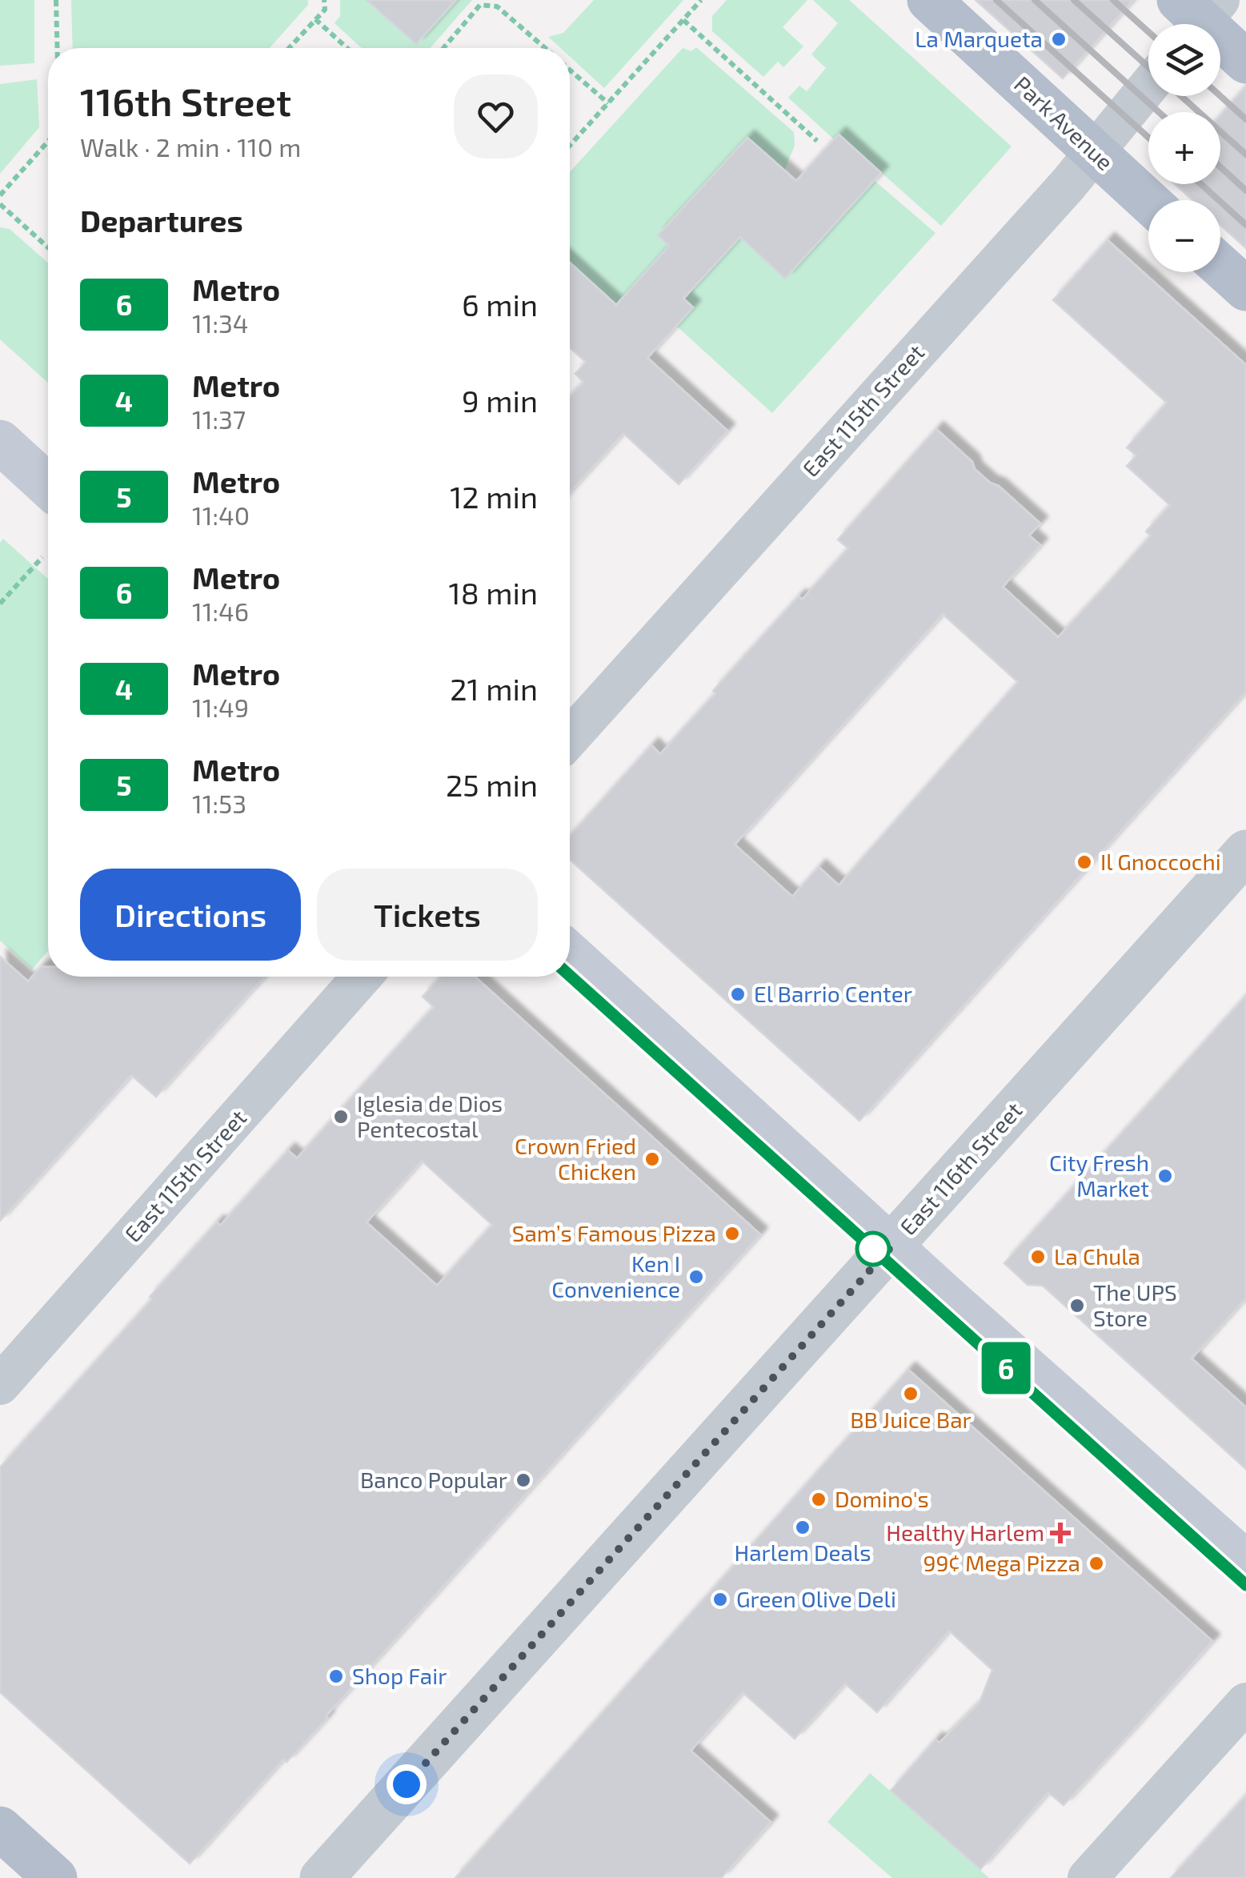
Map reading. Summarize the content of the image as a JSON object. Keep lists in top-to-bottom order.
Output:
{
  "streets": {
    "main road": ["Park Avenue"],
    "street": ["East 115th Street", "East 116th Street"]
  },
  "crossings": [
    ["Park Avenue", "East 115th Street"]
  ],
  "places": {
    "other": [
      "La Marqueta",
      "Il Gnoccochi",
      "El Barrio Center",
      "Iglesia de Dios Pentecostal",
      "Crown Fried Chicken",
      "City Fresh Market",
      "Sam’s Famous Pizza",
      "La Chula",
      "Ken I Convenience",
      "The UPS Store",
      "BB Juice Bar",
      "Banco Popular",
      "Domino's",
      "Harlem Deals",
      "99¢ Mega Pizza",
      "Green Olive Deli",
      "Shop Fair"
    ],
    "health": ["Healthy Harlem"]
  },
  "lines": ["metro line 6"],
  "page": {
    "on_map": "6",
    "map_buttons": ["+", "−"],
    "heading": [
      ["116th Street", "Walk · 2 min · 110 m"],
      "Departures"
    ],
    "list": [
      {
        "mark": "6",
        "name": "Metro",
        "note": "11:34",
        "value": "6 min"
      },
      {
        "mark": "4",
        "name": "Metro",
        "note": "11:37",
        "value": "9 min"
      },
      {
        "mark": "5",
        "name": "Metro",
        "note": "11:40",
        "value": "12 min"
      },
      {
        "mark": "6",
        "name": "Metro",
        "note": "11:46",
        "value": "18 min"
      },
      {
        "mark": "4",
        "name": "Metro",
        "note": "11:49",
        "value": "21 min"
      },
      {
        "mark": "5",
        "name": "Metro",
        "note": "11:53",
        "value": "25 min"
      }
    ],
    "buttons": ["Directions", "Tickets"]
  }
}
